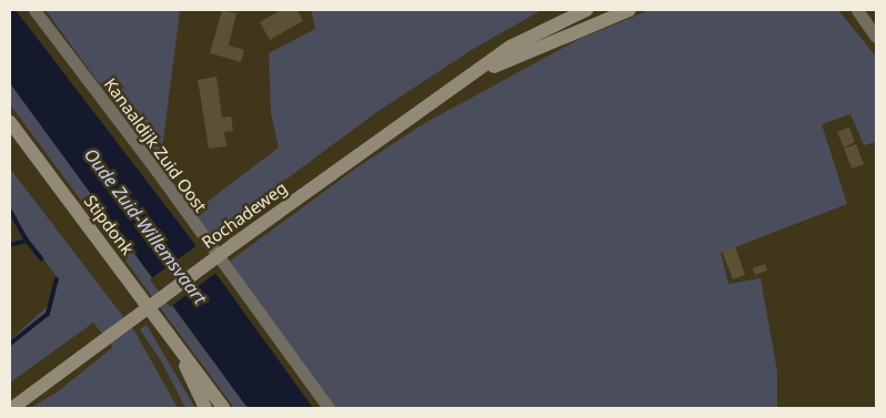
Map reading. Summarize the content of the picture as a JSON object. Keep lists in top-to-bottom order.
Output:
{
  "streets": {
    "main road": ["Rochadeweg", "Stipdonk"],
    "street": ["Kanaaldijk Zuid Oost"]
  },
  "water": ["Oude Zuid-Willemsvaart"]
}
